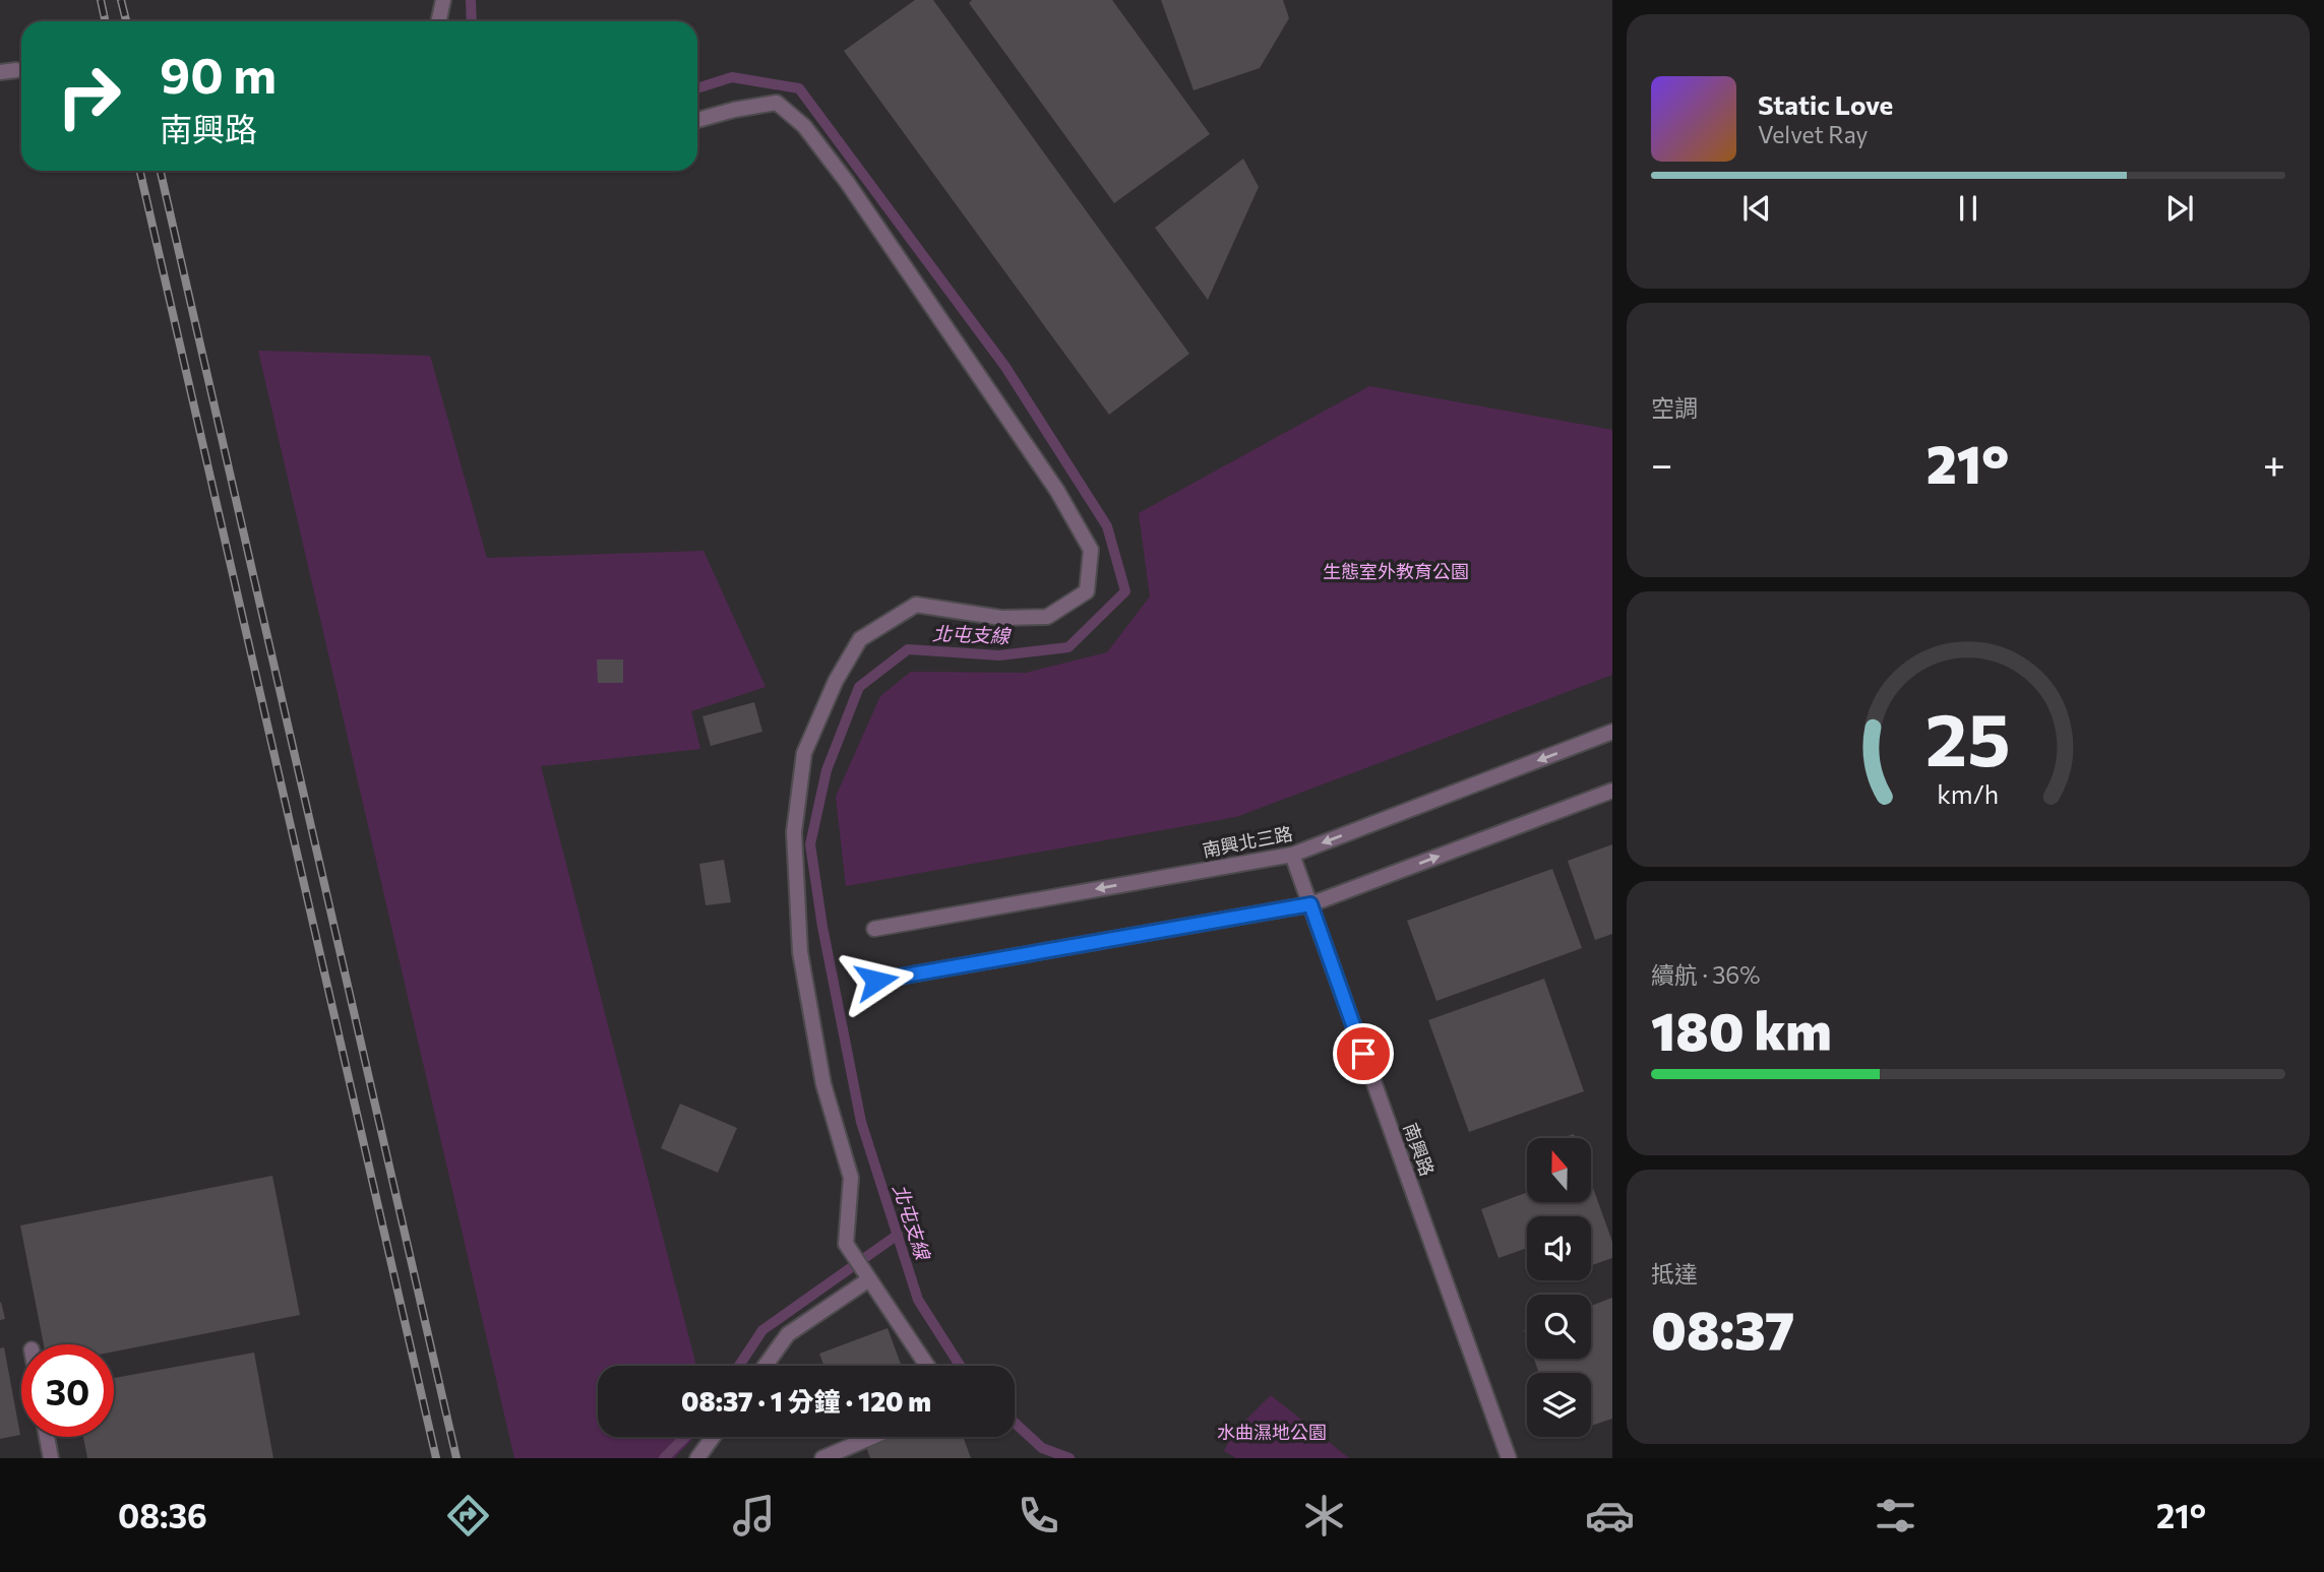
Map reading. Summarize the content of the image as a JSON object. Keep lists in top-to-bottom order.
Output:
{
  "streets": {
    "street": ["南興北三路", "南興路"]
  },
  "crossings": [
    ["南興北三路", "南興路"]
  ],
  "water": ["北屯支線"],
  "parks": ["生態室外教育公園", "水曲濕地公園"],
  "north": "top",
  "page": {
    "turn": ["90 m", "南興路"],
    "song": ["Static Love", "Velvet Ray"],
    "tile": [
      "空調",
      ["續航 · 36%", "180 km"],
      ["抵達", "08:37"]
    ],
    "heat": ["−", "21°", "+"],
    "limit": "30",
    "trip": "08:37 · 1 分鐘 · 120 m",
    "tabs": ["08:36", "21°"],
    "gauge": ["25", "km/h"]
  }
}
